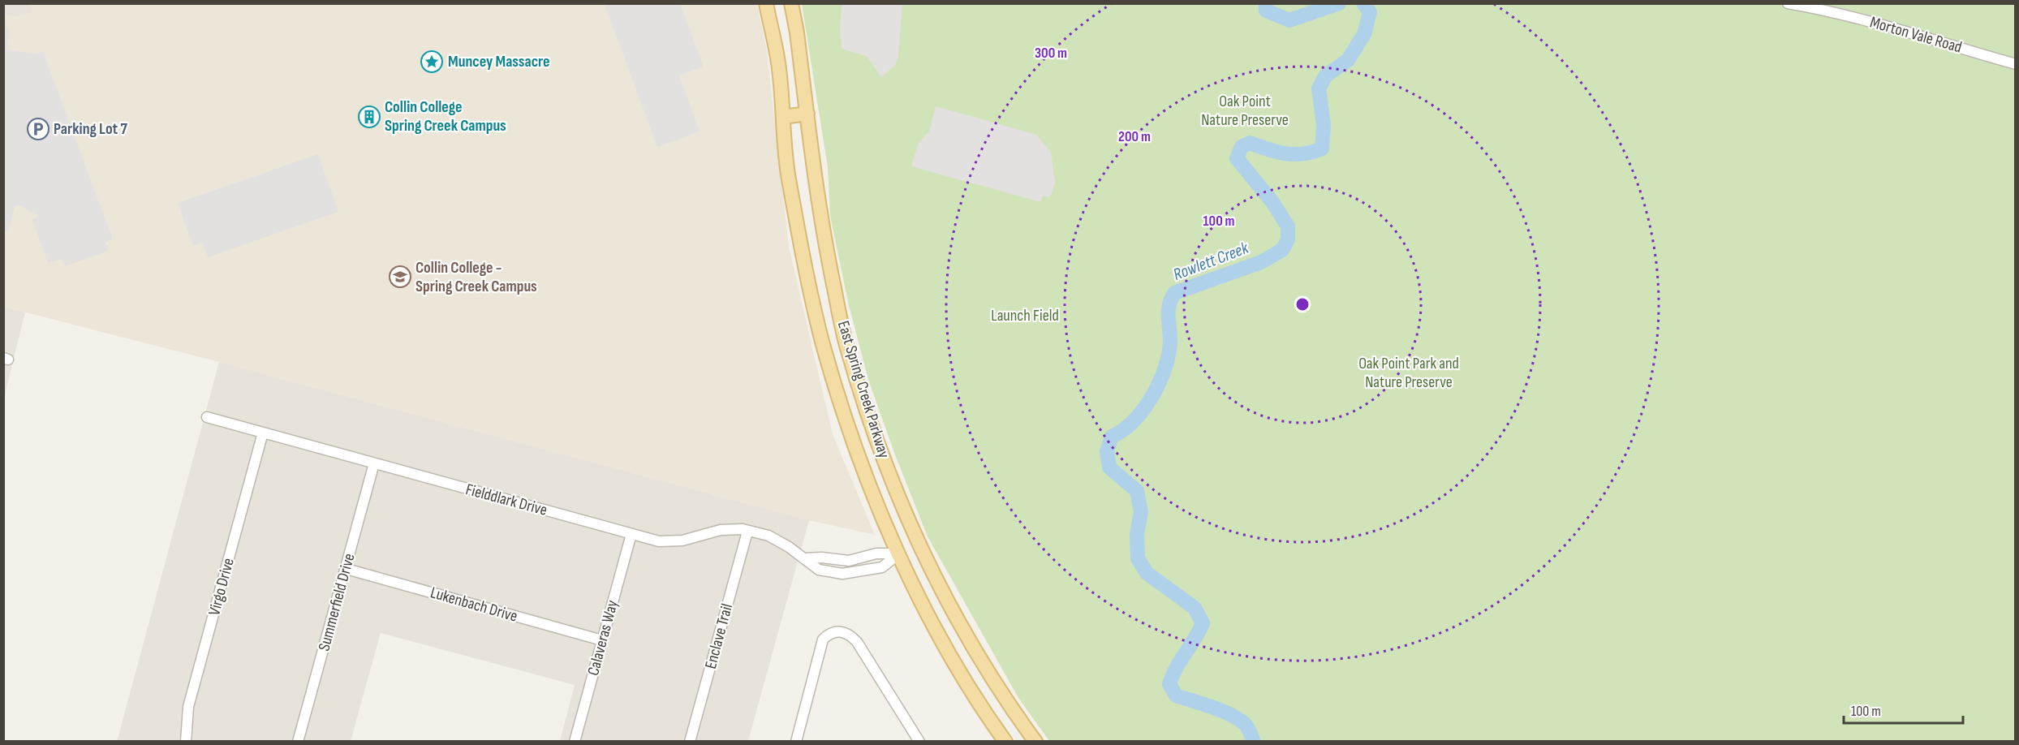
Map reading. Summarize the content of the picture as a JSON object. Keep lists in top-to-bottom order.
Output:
{
  "streets": {
    "main road": ["East Spring Creek Parkway"],
    "street": [
      "Morton Vale Road",
      "Fielddlark Drive",
      "Virgo Drive",
      "Summerfield Drive",
      "Lukenbach Drive",
      "Enclave Trail",
      "Calaveras Way"
    ]
  },
  "crossings": [
    ["East Spring Creek Parkway", "Fielddlark Drive"],
    ["Fielddlark Drive", "Virgo Drive"],
    ["Fielddlark Drive", "Summerfield Drive"],
    ["Fielddlark Drive", "Enclave Trail"],
    ["Fielddlark Drive", "Calaveras Way"],
    ["Summerfield Drive", "Lukenbach Drive"],
    ["Lukenbach Drive", "Calaveras Way"]
  ],
  "water": ["Rowlett Creek"],
  "parks": ["Oak Point Nature Preserve", "Launch Field", "Oak Point Park and Nature Preserve"],
  "places": {
    "place": ["Muncey Massacre"],
    "building": ["Collin College Spring Creek Campus"],
    "parking": ["Parking Lot 7"],
    "school or university": ["Collin College - Spring Creek Campus"]
  },
  "scale_bar": "100 m",
  "rings": ["300 m", "200 m", "100 m"]
}
